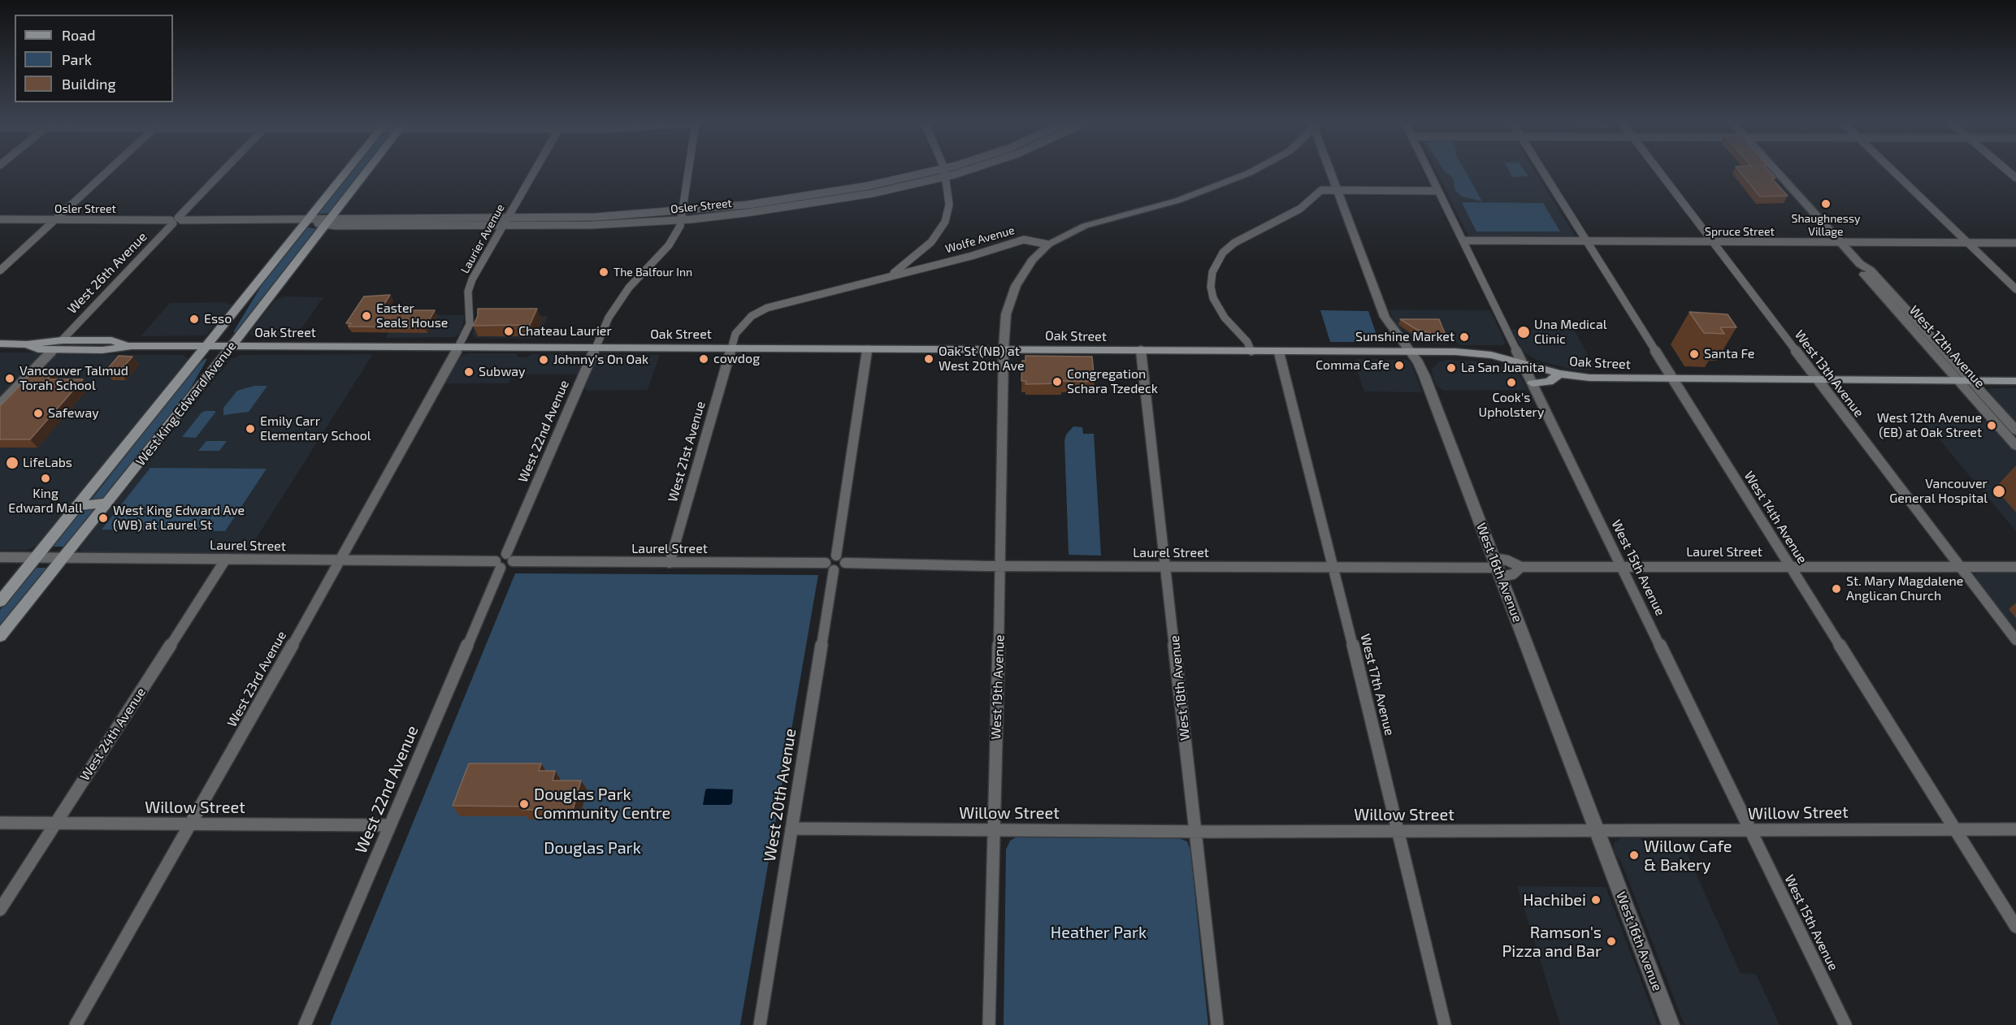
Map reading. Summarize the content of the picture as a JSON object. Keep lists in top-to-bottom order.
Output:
{
  "streets": {
    "main road": ["Oak Street", "West King Edward Avenue"],
    "street": [
      "Osler Street",
      "Spruce Street",
      "Laurier Avenue",
      "Wolfe Avenue",
      "West 26th Avenue",
      "West 12th Avenue",
      "West 13th Avenue",
      "West 22nd Avenue",
      "West 21st Avenue",
      "West 14th Avenue",
      "Laurel Street",
      "West 15th Avenue",
      "West 16th Avenue",
      "West 23rd Avenue",
      "West 17th Avenue",
      "West 19th Avenue",
      "West 18th Avenue",
      "West 24th Avenue",
      "West 20th Avenue",
      "Willow Street"
    ]
  },
  "crossings": [
    ["Osler Street", "Laurier Avenue"],
    ["Osler Street", "West 26th Avenue"],
    ["Osler Street", "West King Edward Avenue"],
    ["Osler Street", "West 22nd Avenue"],
    ["Spruce Street", "West 12th Avenue"],
    ["Spruce Street", "West 13th Avenue"],
    ["Spruce Street", "West 14th Avenue"],
    ["Spruce Street", "West 15th Avenue"],
    ["Laurier Avenue", "Oak Street"],
    ["Laurier Avenue", "West 23rd Avenue"],
    ["Wolfe Avenue", "Oak Street"],
    ["Wolfe Avenue", "West 21st Avenue"],
    ["West 26th Avenue", "Oak Street"],
    ["Oak Street", "West 12th Avenue"],
    ["Oak Street", "West 13th Avenue"],
    ["Oak Street", "West King Edward Avenue"],
    ["Oak Street", "West 22nd Avenue"],
    ["Oak Street", "West 21st Avenue"],
    ["Oak Street", "West 14th Avenue"],
    ["Oak Street", "West 15th Avenue"],
    ["Oak Street", "West 16th Avenue"],
    ["Oak Street", "West 23rd Avenue"],
    ["Oak Street", "West 17th Avenue"],
    ["Oak Street", "West 19th Avenue"],
    ["Oak Street", "West 18th Avenue"],
    ["West 13th Avenue", "Laurel Street"],
    ["West King Edward Avenue", "Laurel Street"],
    ["West 22nd Avenue", "Laurel Street"],
    ["West 22nd Avenue", "Willow Street"],
    ["West 21st Avenue", "Laurel Street"],
    ["West 14th Avenue", "Laurel Street"],
    ["West 14th Avenue", "Willow Street"],
    ["Laurel Street", "West 15th Avenue"],
    ["Laurel Street", "West 16th Avenue"],
    ["Laurel Street", "West 23rd Avenue"],
    ["Laurel Street", "West 17th Avenue"],
    ["Laurel Street", "West 19th Avenue"],
    ["Laurel Street", "West 18th Avenue"],
    ["Laurel Street", "West 24th Avenue"],
    ["Laurel Street", "West 20th Avenue"],
    ["West 15th Avenue", "Willow Street"],
    ["West 16th Avenue", "Willow Street"],
    ["West 23rd Avenue", "Willow Street"],
    ["West 17th Avenue", "Willow Street"],
    ["West 19th Avenue", "Willow Street"],
    ["West 18th Avenue", "Willow Street"],
    ["West 24th Avenue", "Willow Street"],
    ["West 20th Avenue", "Willow Street"]
  ],
  "parks": ["Douglas Park", "Heather Park"],
  "places": [
    "Shaughnessy Village",
    "The Balfour Inn",
    "Easter Seals House",
    "Esso",
    "Chateau Laurier",
    "Una Medical Clinic",
    "Sunshine Market",
    "Santa Fe",
    "cowdog",
    "Oak St (NB) at West 20th Ave",
    "Johnny's On Oak",
    "Comma Cafe",
    "La San Juanita",
    "Subway",
    "Vancouver Talmud Torah School",
    "Congregation Schara Tzedeck",
    "Cook's Upholstery",
    "Safeway",
    "West 12th Avenue (EB) at Oak Street",
    "Emily Carr Elementary School",
    "LifeLabs",
    "King Edward Mall",
    "Vancouver General Hospital",
    "West King Edward Ave (WB) at Laurel St",
    "St. Mary Magdalene Anglican Church",
    "Douglas Park Community Centre",
    "Willow Cafe & Bakery",
    "Hachibei",
    "Ramson's Pizza and Bar"
  ],
  "legend": ["Road", "Park", "Building"]
}
